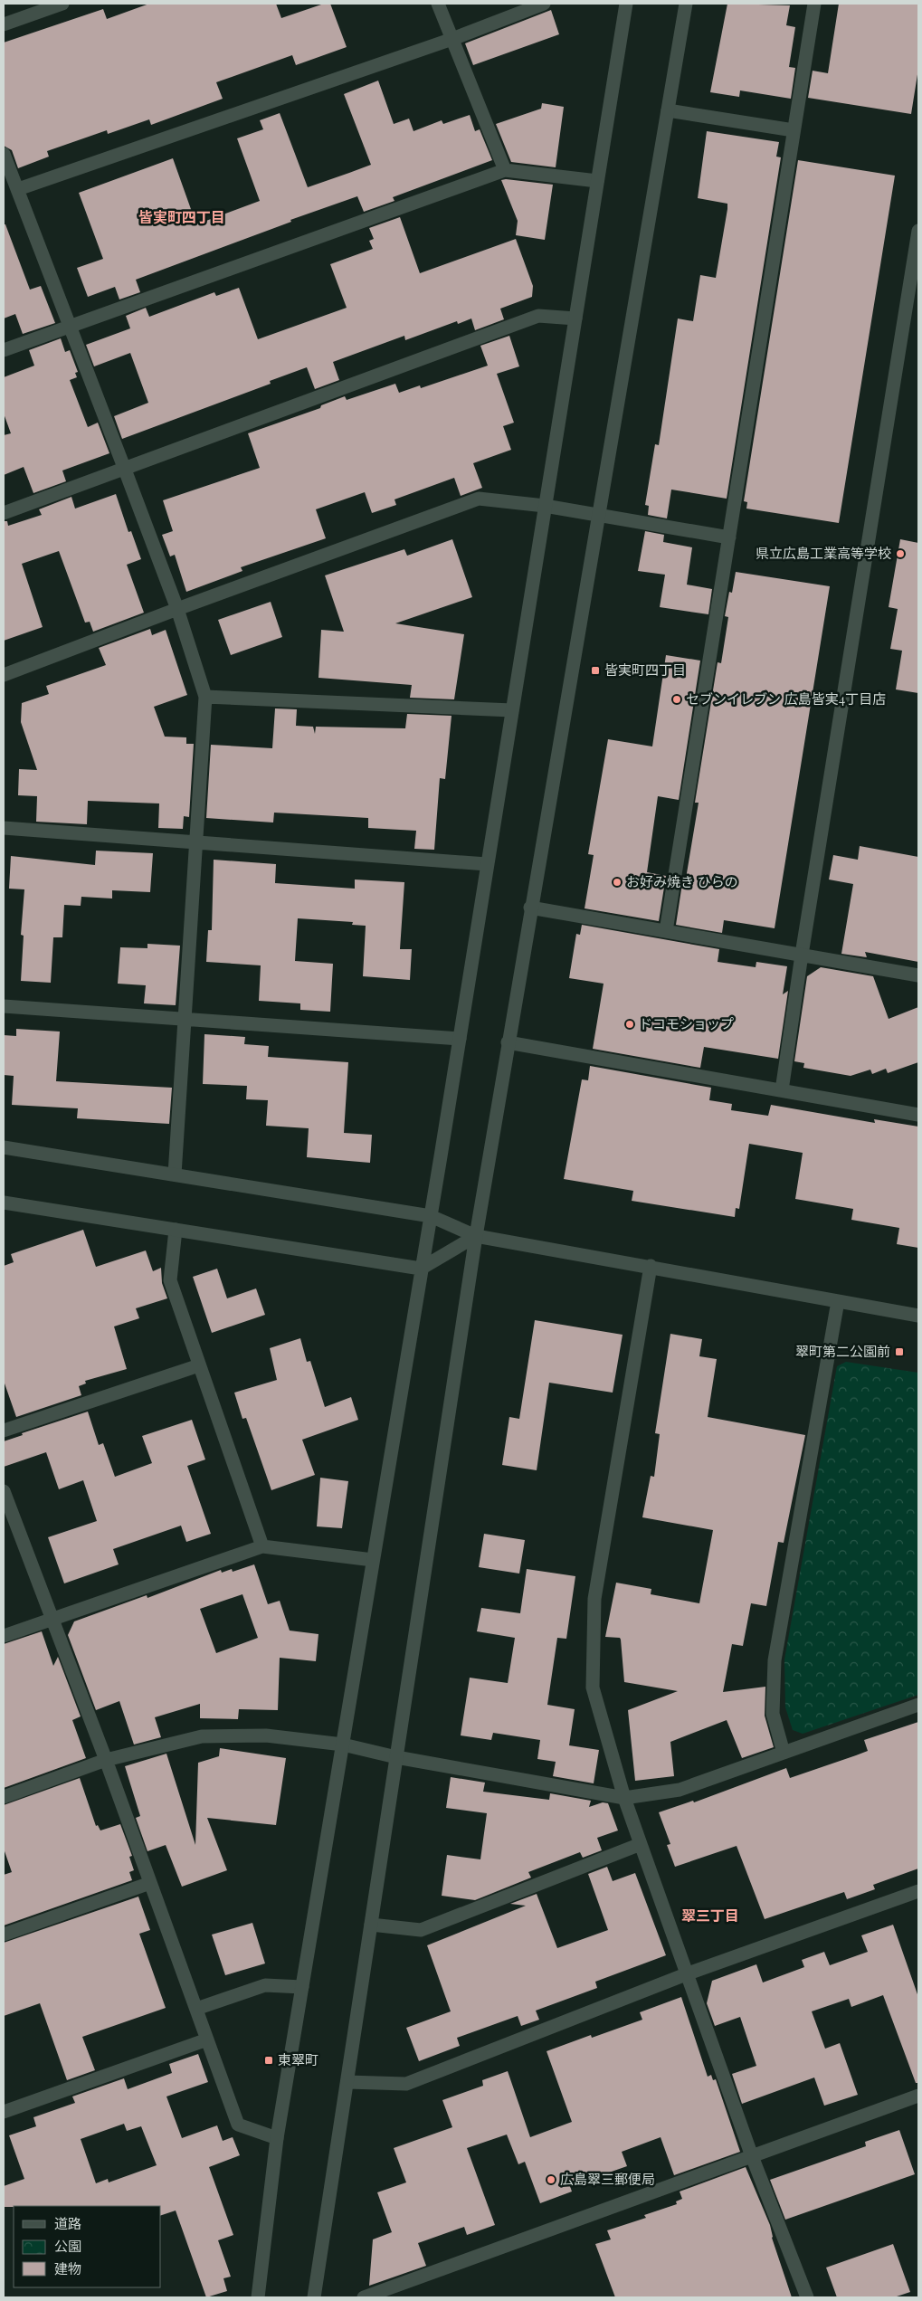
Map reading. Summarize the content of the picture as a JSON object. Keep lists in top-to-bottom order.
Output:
{
  "districts": ["皆実町四丁目", "翠三丁目"],
  "places": {
    "other": [
      "県立広島工業高等学校",
      "セブンイレブン 広島皆実4丁目店",
      "お好み焼き ひらの",
      "ドコモショップ",
      "広島翠三郵便局"
    ],
    "transit": ["皆実町四丁目", "翠町第二公園前", "東翠町"]
  },
  "legend": ["道路", "公園", "建物"]
}
